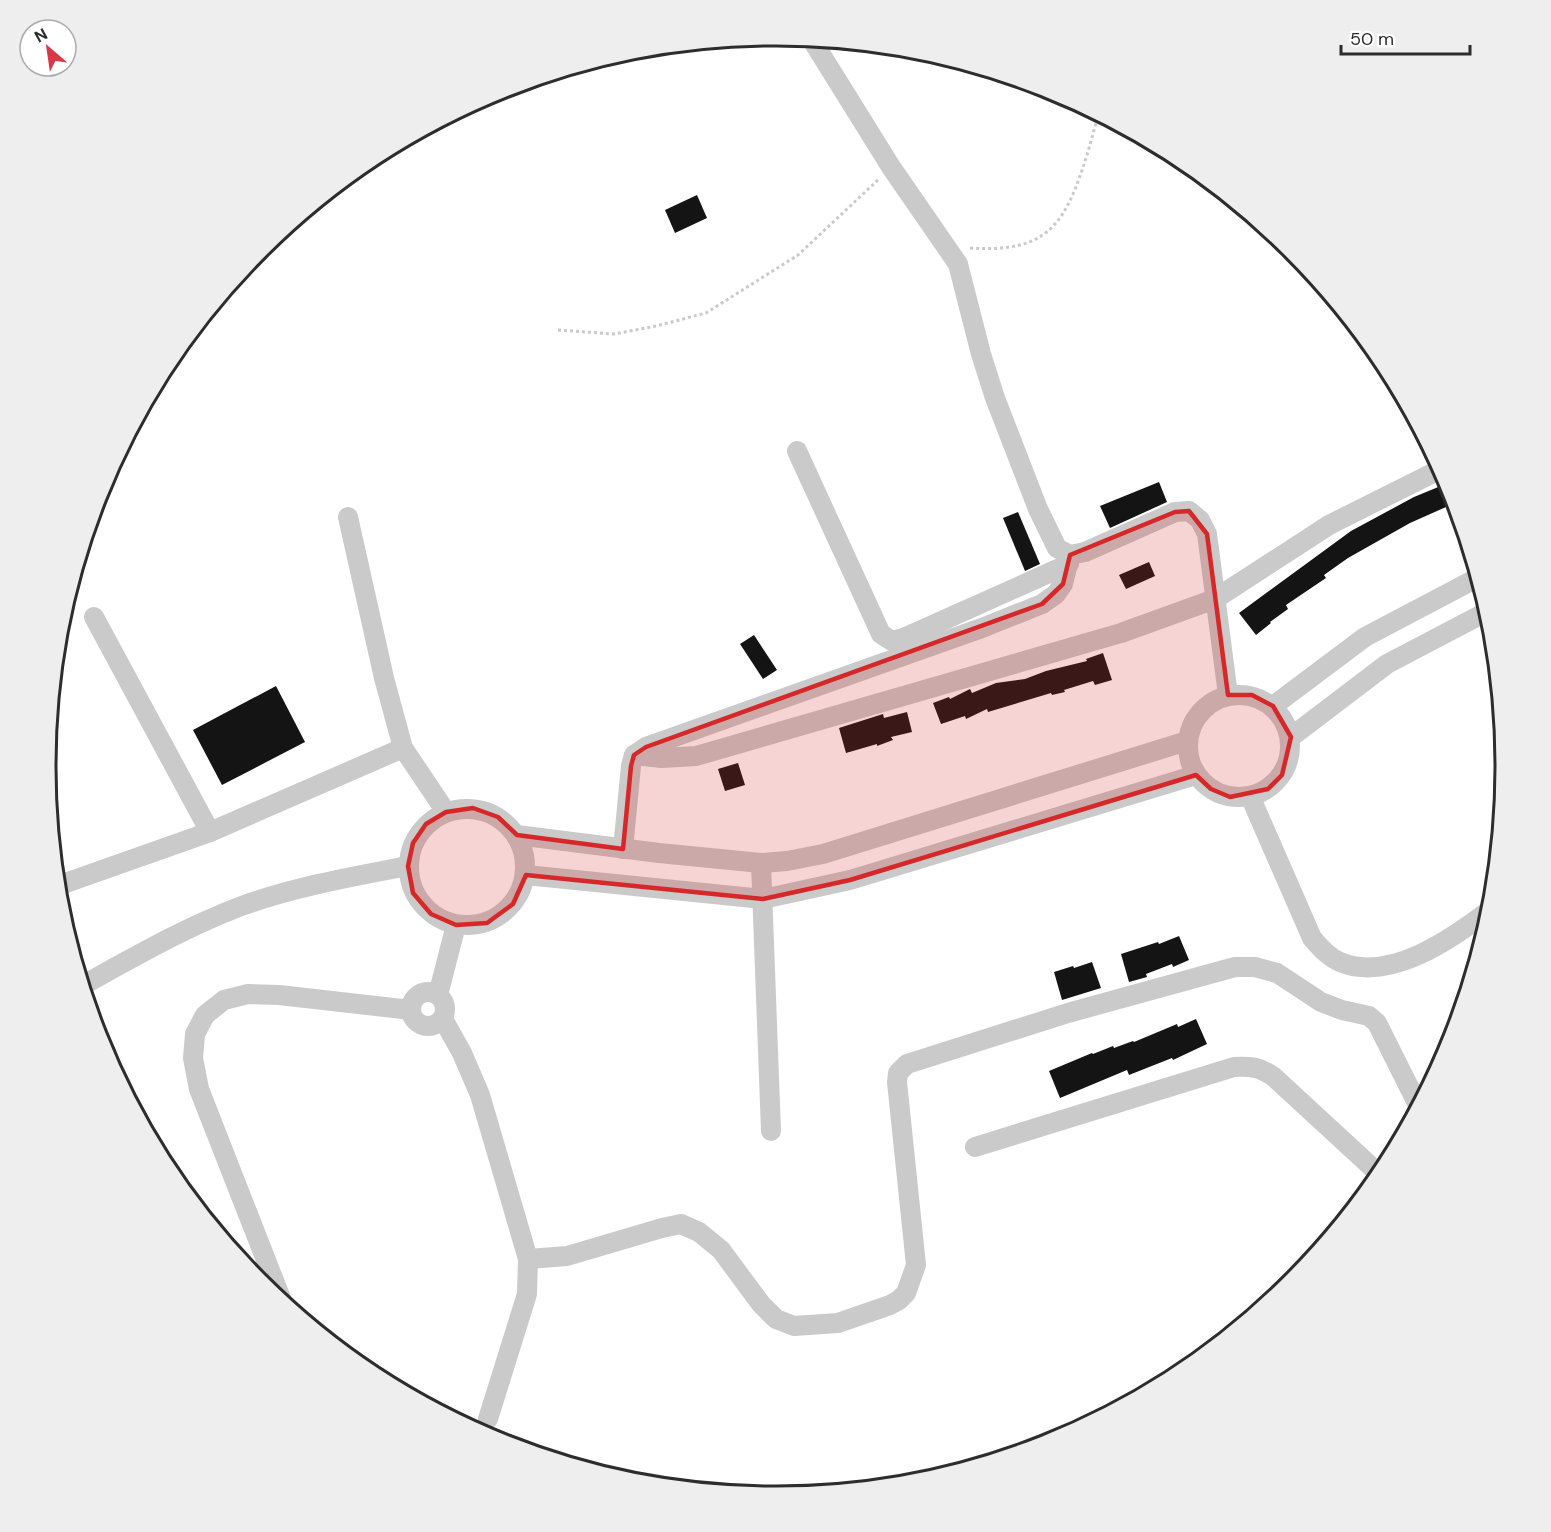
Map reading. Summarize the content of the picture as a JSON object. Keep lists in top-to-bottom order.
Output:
{
  "scale_bar": "50 m",
  "north": "top left"
}
